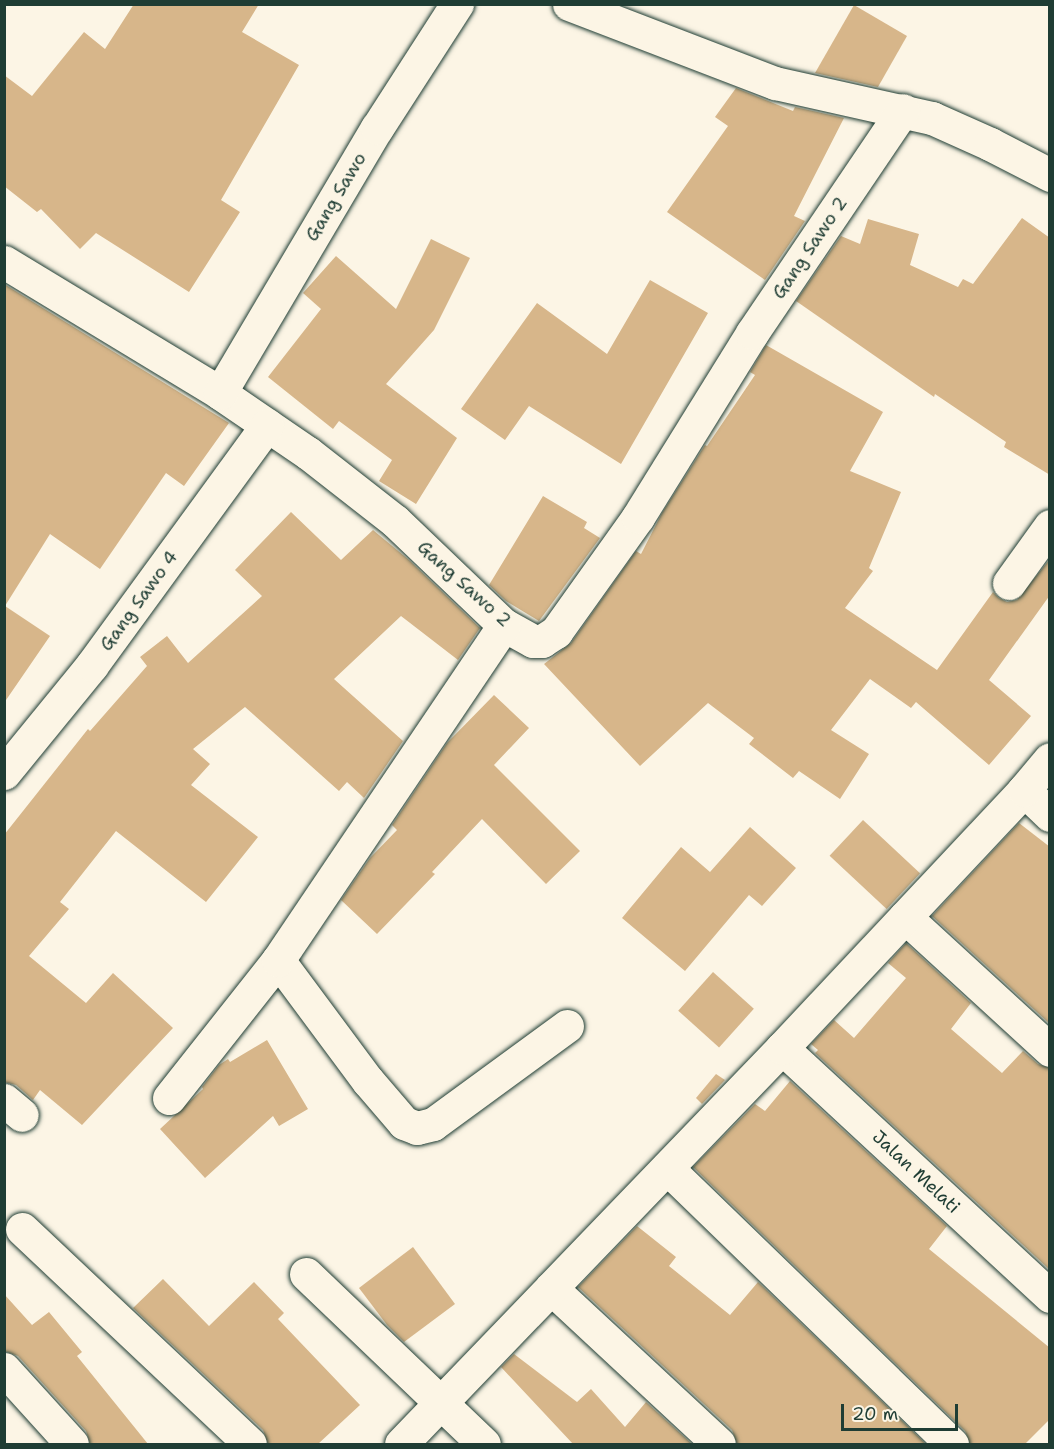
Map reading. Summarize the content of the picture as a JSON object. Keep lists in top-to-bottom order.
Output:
{
  "streets": {
    "street": [
      "Gang Sawo",
      "Gang Sawo 2",
      "Gang Sawo 4",
      "Jalan Melati"
    ]
  },
  "crossings": [
    ["Gang Sawo", "Gang Sawo 2"],
    ["Gang Sawo 2", "Gang Sawo 4"]
  ],
  "scale_bar": "20 m"
}
